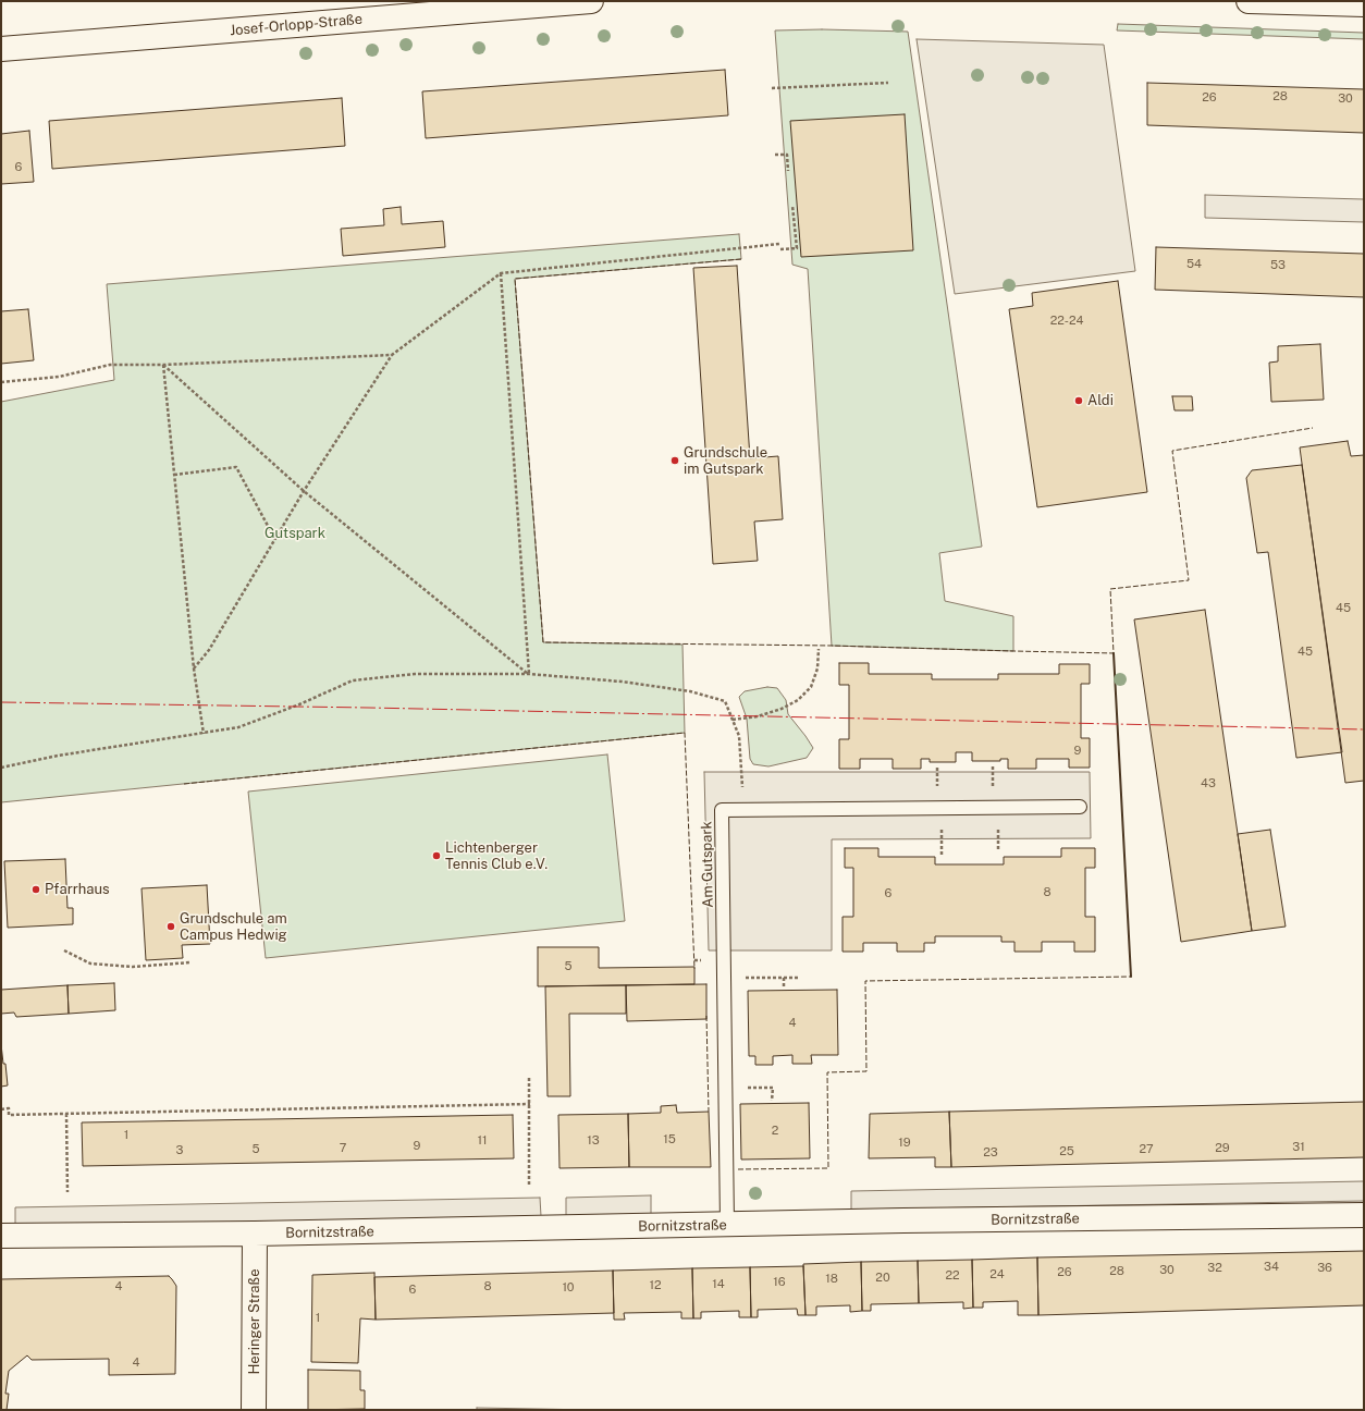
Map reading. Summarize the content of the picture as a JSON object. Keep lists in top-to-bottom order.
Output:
{
  "streets": {
    "street": ["Josef-Orlopp-Straße", "Bornitzstraße", "Heringer Straße"],
    "lane": ["Am Gutspark"]
  },
  "crossings": [
    ["Am Gutspark", "Bornitzstraße"],
    ["Bornitzstraße", "Heringer Straße"]
  ],
  "parks": ["Gutspark"],
  "places": [
    "Aldi",
    "Grundschule im Gutspark",
    "Lichtenberger Tennis Club e.V.",
    "Pfarrhaus",
    "Grundschule am Campus Hedwig"
  ],
  "house_numbers": [
    "28",
    "26",
    "30",
    "6",
    "54",
    "53",
    "22-24",
    "45",
    "45",
    "9",
    "43",
    "8",
    "6",
    "5",
    "4",
    "2",
    "1",
    "15",
    "11",
    "13",
    "19",
    "9",
    "31",
    "7",
    "29",
    "5",
    "27",
    "3",
    "25",
    "23",
    "34",
    "32",
    "36",
    "30",
    "28",
    "26",
    "24",
    "22",
    "20",
    "18",
    "16",
    "14",
    "12",
    "4",
    "8",
    "10",
    "6",
    "1",
    "4"
  ]
}
